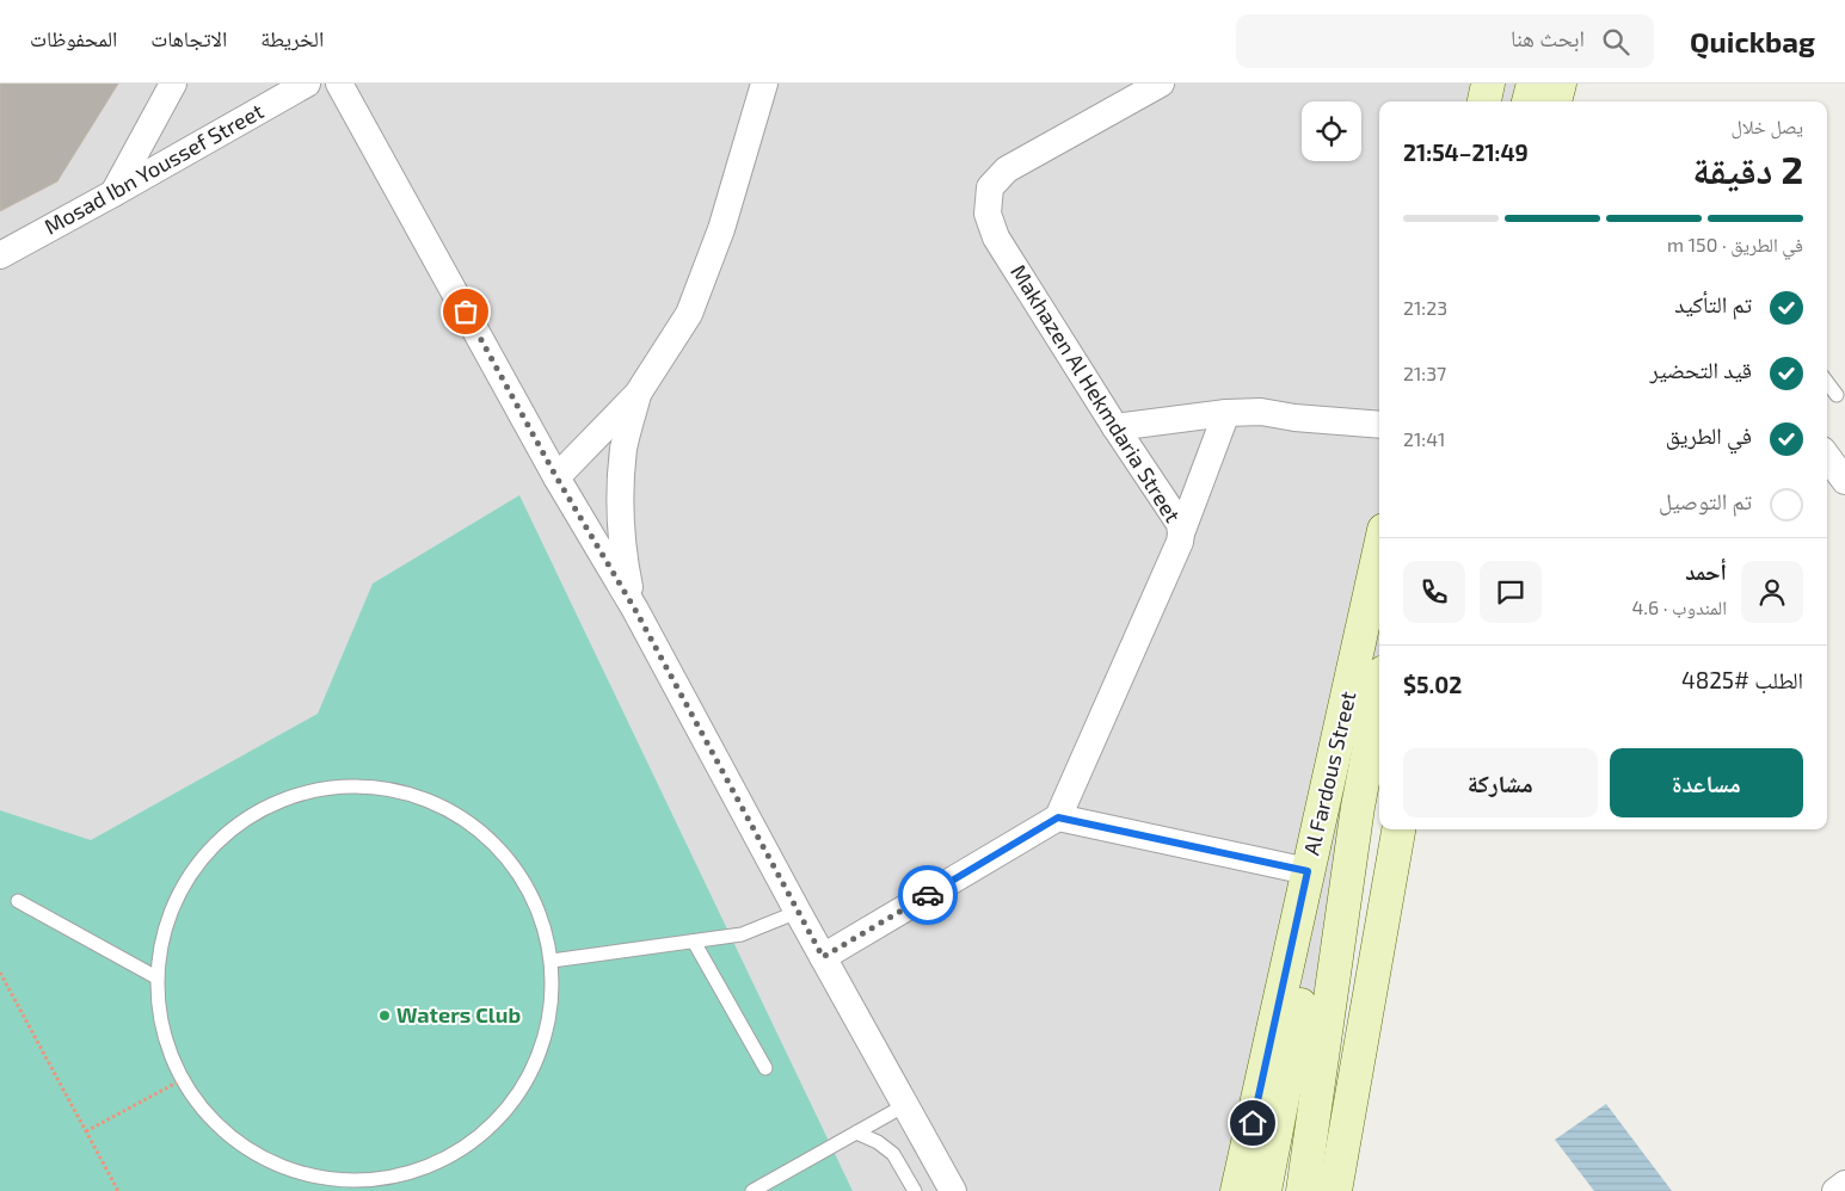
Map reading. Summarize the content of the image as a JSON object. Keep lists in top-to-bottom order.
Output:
{
  "streets": {
    "main road": ["Al Fardous Street"],
    "street": ["Mosad Ibn Youssef Street", "Makhazen Al Hekmdaria Street"]
  },
  "places": ["Waters Club"],
  "page": {
    "header": "Quickbag",
    "search": "ابحث هنا",
    "nav": ["الخريطة", "الاتجاهات", "المحفوظات"],
    "heading": ["2 دقيقة", "يصل خلال", "21:49–21:54"],
    "panel": [
      "أحمد",
      "المندوب · 4.6",
      "الطلب #4825",
      "$5.02"
    ],
    "bar": "في الطريق · 150 m",
    "list": [
      ["تم التأكيد", "21:23"],
      ["قيد التحضير", "21:37"],
      ["في الطريق", "21:41"],
      "تم التوصيل"
    ],
    "buttons": ["مساعدة", "مشاركة"]
  }
}
